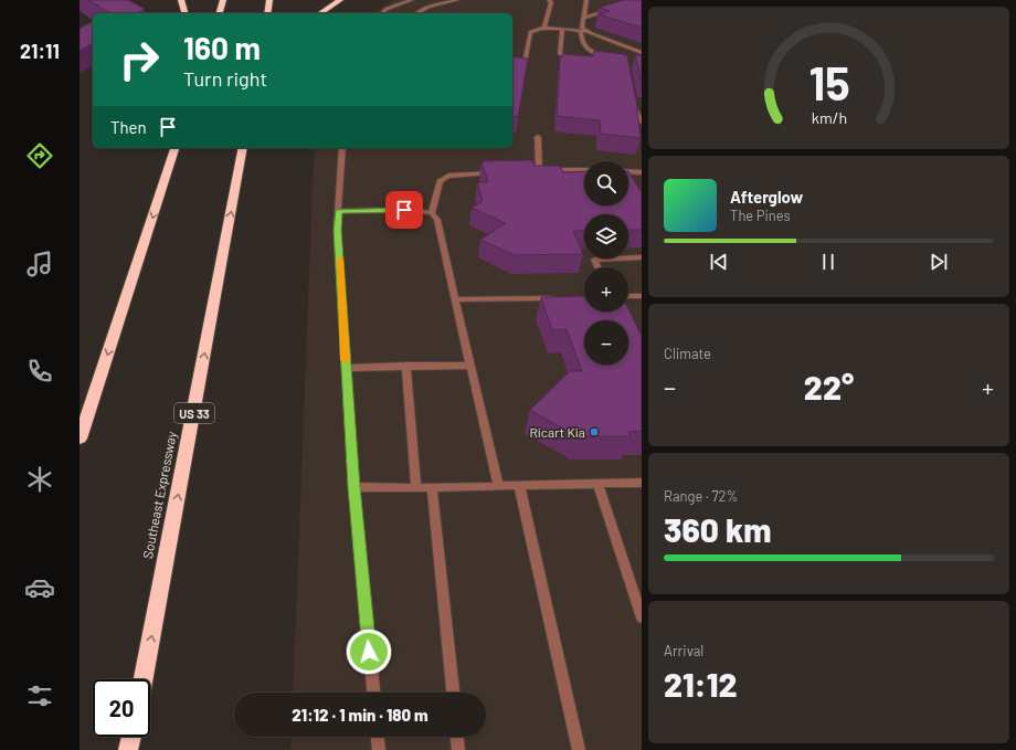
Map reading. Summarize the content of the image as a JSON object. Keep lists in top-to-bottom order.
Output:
{
  "streets": {
    "highway": ["US 33", "Southeast Expressway"]
  },
  "places": ["Ricart Kia"],
  "page": {
    "tabs": "21:11",
    "turn": ["160 m", "Turn right"],
    "then": "Then",
    "map_buttons": ["+", "−"],
    "song": ["Afterglow", "The Pines"],
    "tile": [
      "Climate",
      ["Range · 72%", "360 km"],
      ["Arrival", "21:12"]
    ],
    "heat": ["−", "22°", "+"],
    "limit": "20",
    "trip": "21:12 · 1 min · 180 m",
    "gauge": ["15", "km/h"]
  }
}
